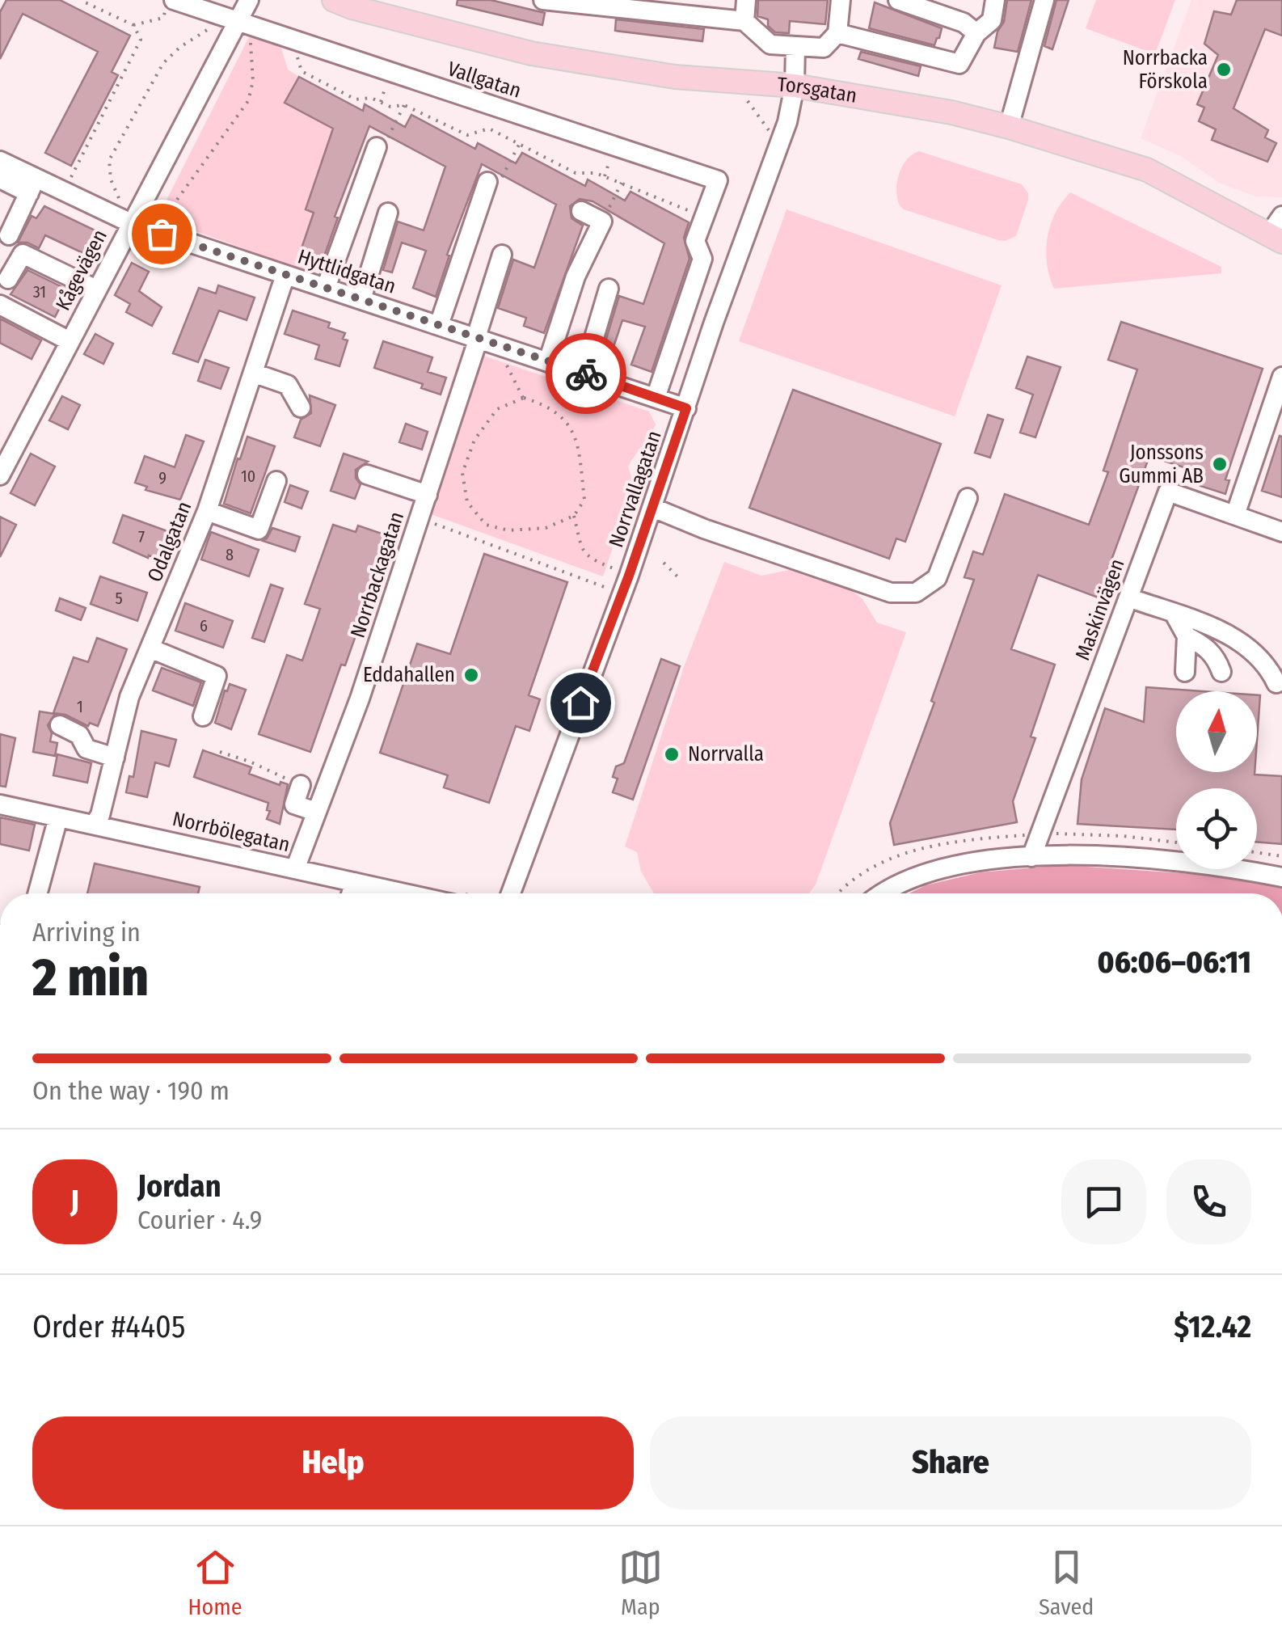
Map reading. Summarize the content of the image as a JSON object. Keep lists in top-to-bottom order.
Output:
{
  "streets": {
    "main road": ["Torsgatan"],
    "street": [
      "Vallgatan",
      "Kågevägen",
      "Hyttlidgatan",
      "Norrvallagatan",
      "Odalgatan",
      "Norrbackagatan",
      "Maskinvägen",
      "Norrbölegatan"
    ]
  },
  "crossings": [
    ["Vallgatan", "Kågevägen"],
    ["Torsgatan", "Norrvallagatan"],
    ["Kågevägen", "Hyttlidgatan"],
    ["Hyttlidgatan", "Norrvallagatan"],
    ["Hyttlidgatan", "Odalgatan"],
    ["Hyttlidgatan", "Norrbackagatan"],
    ["Odalgatan", "Norrbölegatan"],
    ["Norrbackagatan", "Norrbölegatan"]
  ],
  "places": [
    "Norrbacka Förskola",
    "Jonssons Gummi AB",
    "Eddahallen",
    "Norrvalla"
  ],
  "house_numbers": [
    "31",
    "10",
    "9",
    "7",
    "8",
    "5",
    "6",
    "1"
  ],
  "north": "top",
  "page": {
    "heading": ["2 min", "Arriving in", "06:06–06:11"],
    "panel": [
      "Jordan",
      "Courier · 4.9",
      "Order #4405",
      "$12.42"
    ],
    "bar": "On the way · 190 m",
    "round": "J",
    "buttons": ["Help", "Share"],
    "tabs": ["Home", "Map", "Saved"]
  }
}
